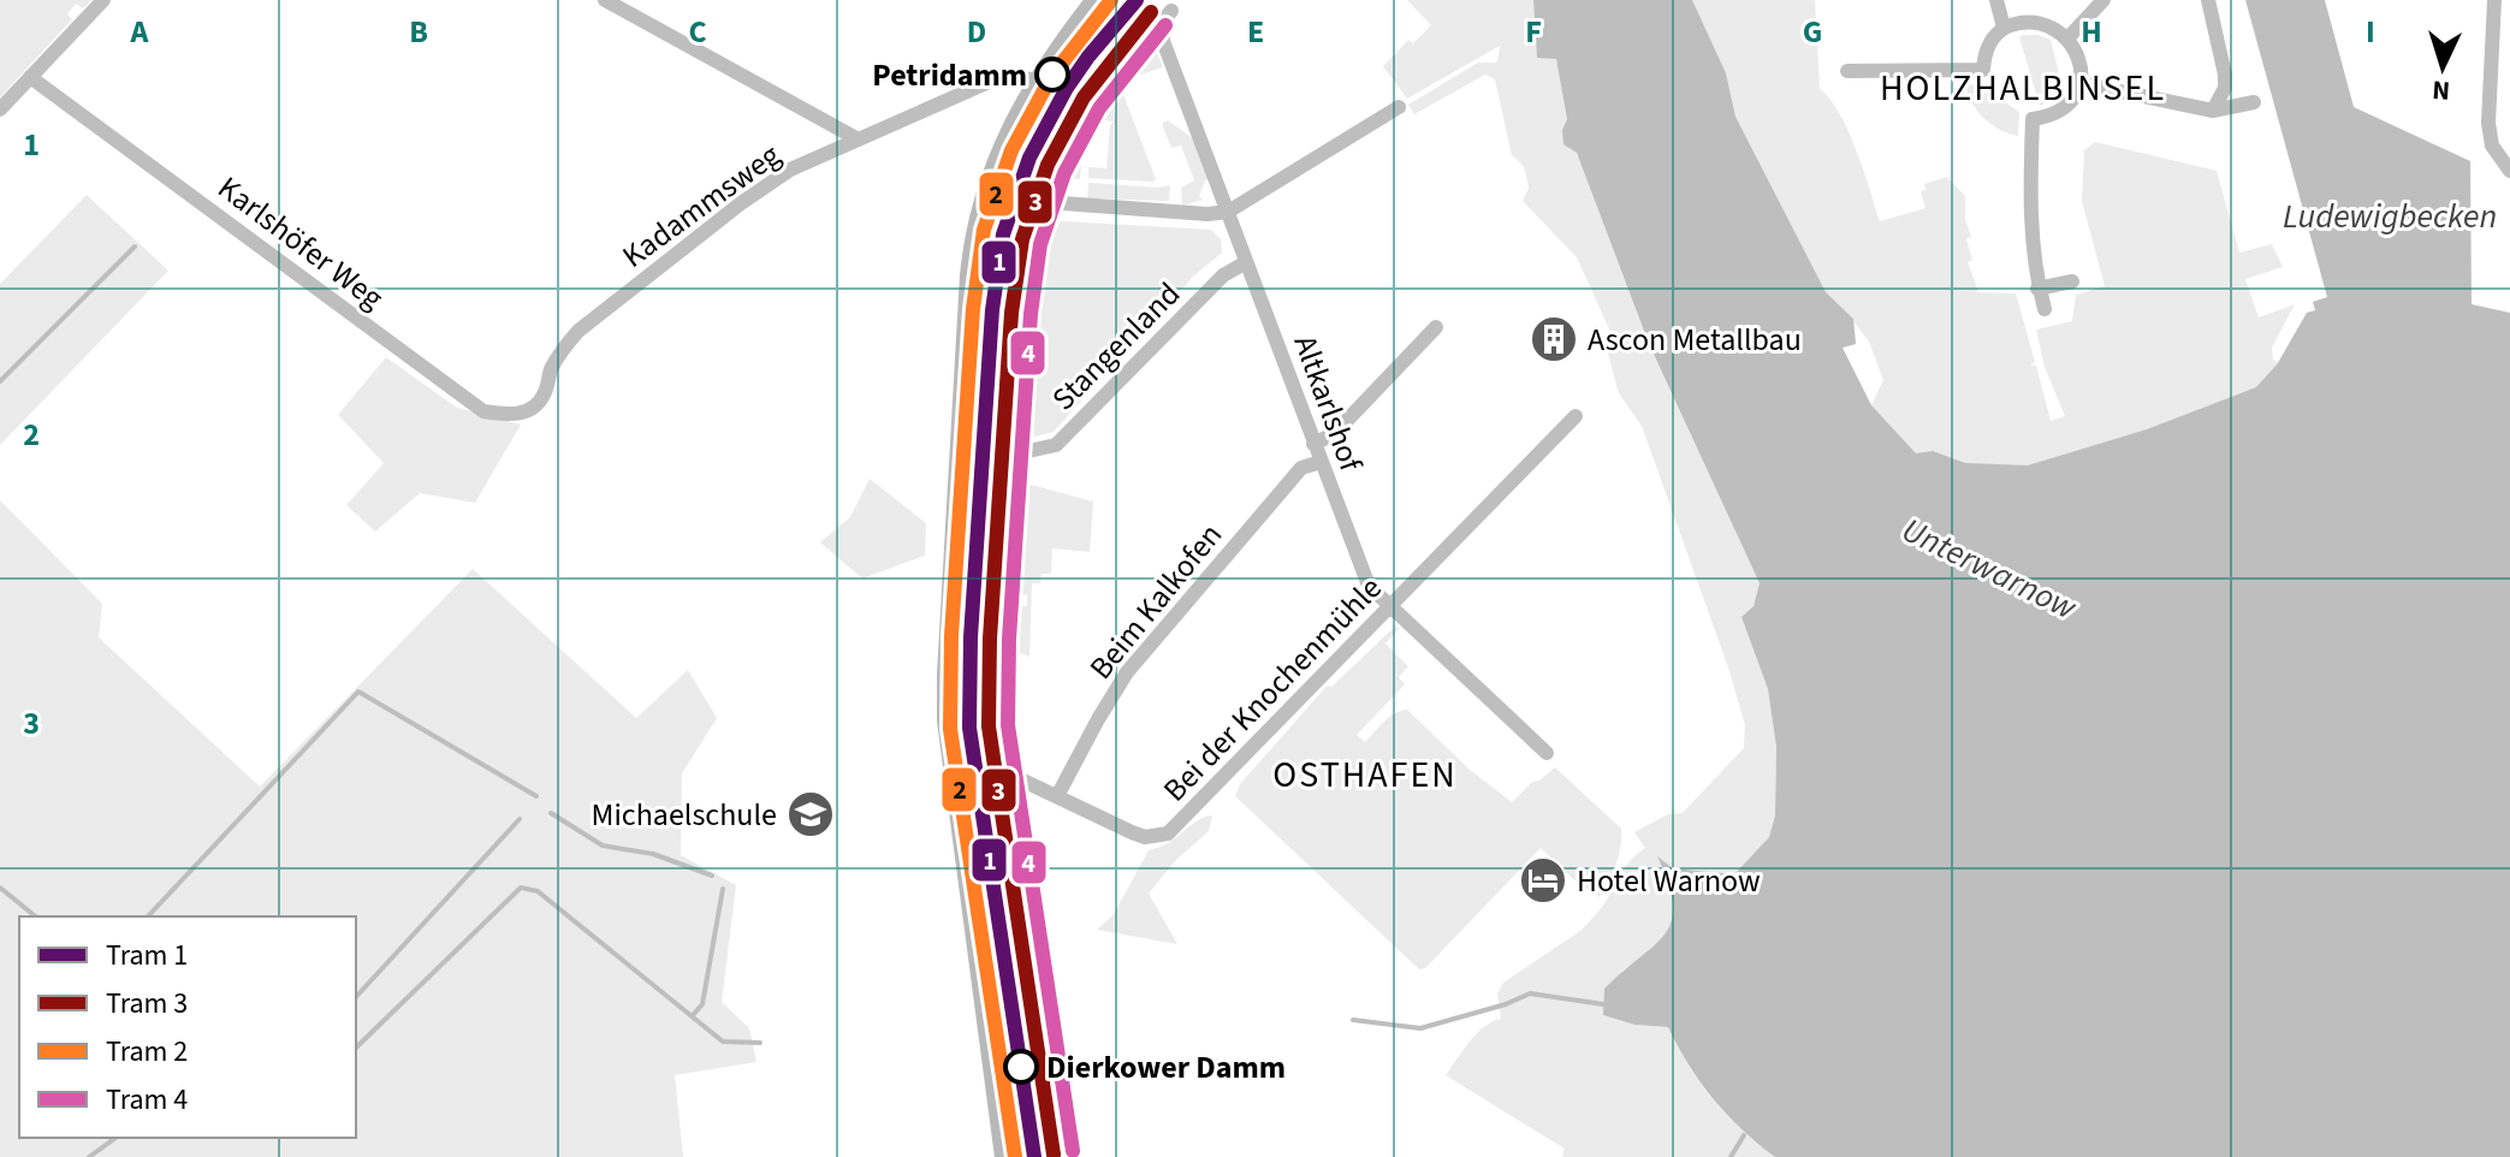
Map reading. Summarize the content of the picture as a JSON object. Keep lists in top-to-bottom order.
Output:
{
  "streets": {
    "street": [
      "Kadammsweg",
      "Karlshöfer Weg",
      "Stangenland",
      "Altkarlshof",
      "Beim Kalkofen",
      "Bei der Knochenmühle"
    ]
  },
  "crossings": [
    ["Kadammsweg", "Karlshöfer Weg"],
    ["Stangenland", "Altkarlshof"],
    ["Altkarlshof", "Beim Kalkofen"],
    ["Altkarlshof", "Bei der Knochenmühle"],
    ["Beim Kalkofen", "Bei der Knochenmühle"]
  ],
  "districts": ["HOLZHALBINSEL", "OSTHAFEN"],
  "water": ["Ludewigbecken", "Unterwarnow"],
  "places": {
    "other": ["Petridamm", "Dierkower Damm"],
    "building": ["Ascon Metallbau"],
    "school or university": ["Michaelschule"],
    "hotel": ["Hotel Warnow"]
  },
  "lines": [
    "tram line 1",
    "tram line 2",
    "tram line 3",
    "tram line 4"
  ],
  "legend": [
    "Tram 1",
    "Tram 3",
    "Tram 2",
    "Tram 4"
  ],
  "north": "bottom",
  "grid": {
    "columns": [
      "A",
      "B",
      "C",
      "D",
      "E",
      "F",
      "G",
      "H",
      "I"
    ],
    "rows": ["1", "2", "3"]
  }
}
